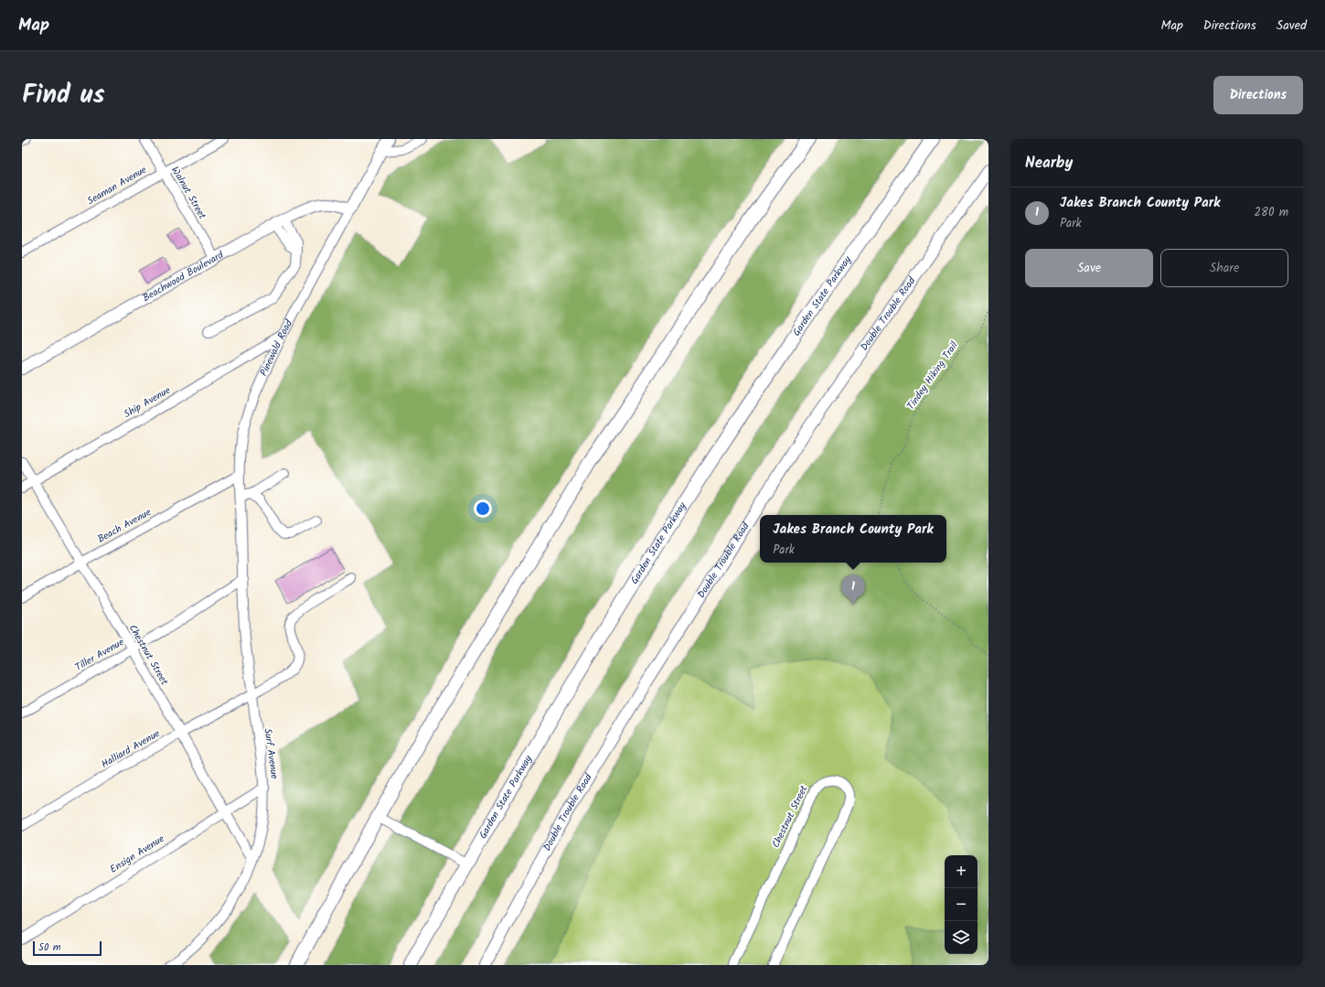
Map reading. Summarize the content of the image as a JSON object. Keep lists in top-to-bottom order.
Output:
{
  "streets": {
    "highway": ["Garden State Parkway"],
    "main road": ["Beachwood Boulevard", "Double Trouble Road", "Pinewald Road"],
    "street": [
      "Seaman Avenue",
      "Walnut Street",
      "Ship Avenue",
      "Beach Avenue",
      "Tiller Avenue",
      "Chestnut Street",
      "Halliard Avenue",
      "Surf Avenue",
      "Ensign Avenue"
    ],
    "path": ["Tindey Hiking Trail"]
  },
  "crossings": [
    ["Seaman Avenue", "Walnut Street"],
    ["Walnut Street", "Beachwood Boulevard"],
    ["Beachwood Boulevard", "Pinewald Road"],
    ["Pinewald Road", "Ship Avenue"],
    ["Pinewald Road", "Beach Avenue"],
    ["Pinewald Road", "Tiller Avenue"],
    ["Pinewald Road", "Surf Avenue"],
    ["Ship Avenue", "Chestnut Street"],
    ["Beach Avenue", "Chestnut Street"],
    ["Tiller Avenue", "Chestnut Street"],
    ["Tiller Avenue", "Surf Avenue"],
    ["Chestnut Street", "Halliard Avenue"],
    ["Chestnut Street", "Surf Avenue"],
    ["Chestnut Street", "Ensign Avenue"],
    ["Halliard Avenue", "Surf Avenue"],
    ["Surf Avenue", "Ensign Avenue"]
  ],
  "scale_bar": "50 m",
  "page": {
    "header": "Map",
    "nav": ["Map", "Directions", "Saved"],
    "title": "Find us",
    "buttons": [
      "Directions",
      ["Save", "Share"]
    ],
    "heading": "Nearby",
    "list": [
      {
        "mark": "1",
        "name": "Jakes Branch County Park",
        "note": "Park",
        "value": "280 m"
      }
    ],
    "popup": ["Jakes Branch County Park", "Park"],
    "pins": "1",
    "map_buttons": ["+", "−"],
    "scale": "50 m"
  }
}
